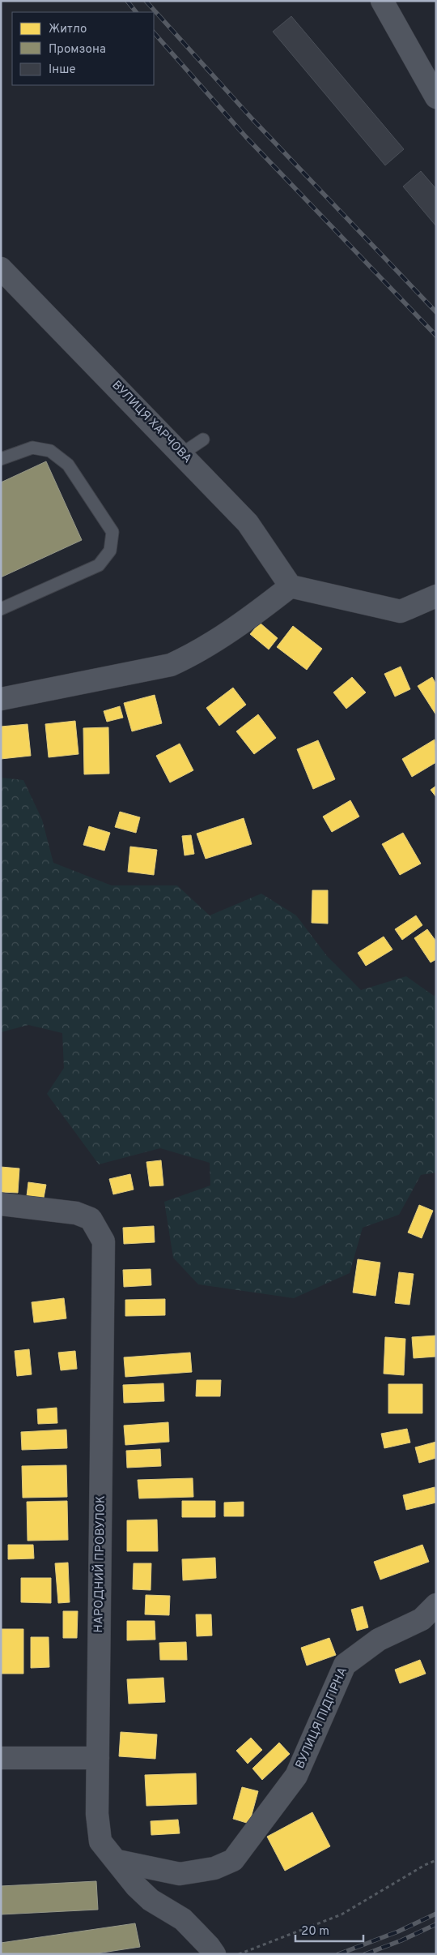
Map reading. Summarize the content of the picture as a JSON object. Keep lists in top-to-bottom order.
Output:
{
  "streets": {
    "street": ["ВУЛИЦЯ ХАРЧОВА", "НАРОДНИЙ ПРОВУЛОК", "ВУЛИЦЯ ПІДГІРНА"]
  },
  "crossings": [
    ["НАРОДНИЙ ПРОВУЛОК", "ВУЛИЦЯ ПІДГІРНА"]
  ],
  "legend": ["Житло", "Промзона", "Інше"],
  "scale_bar": "20 m"
}
